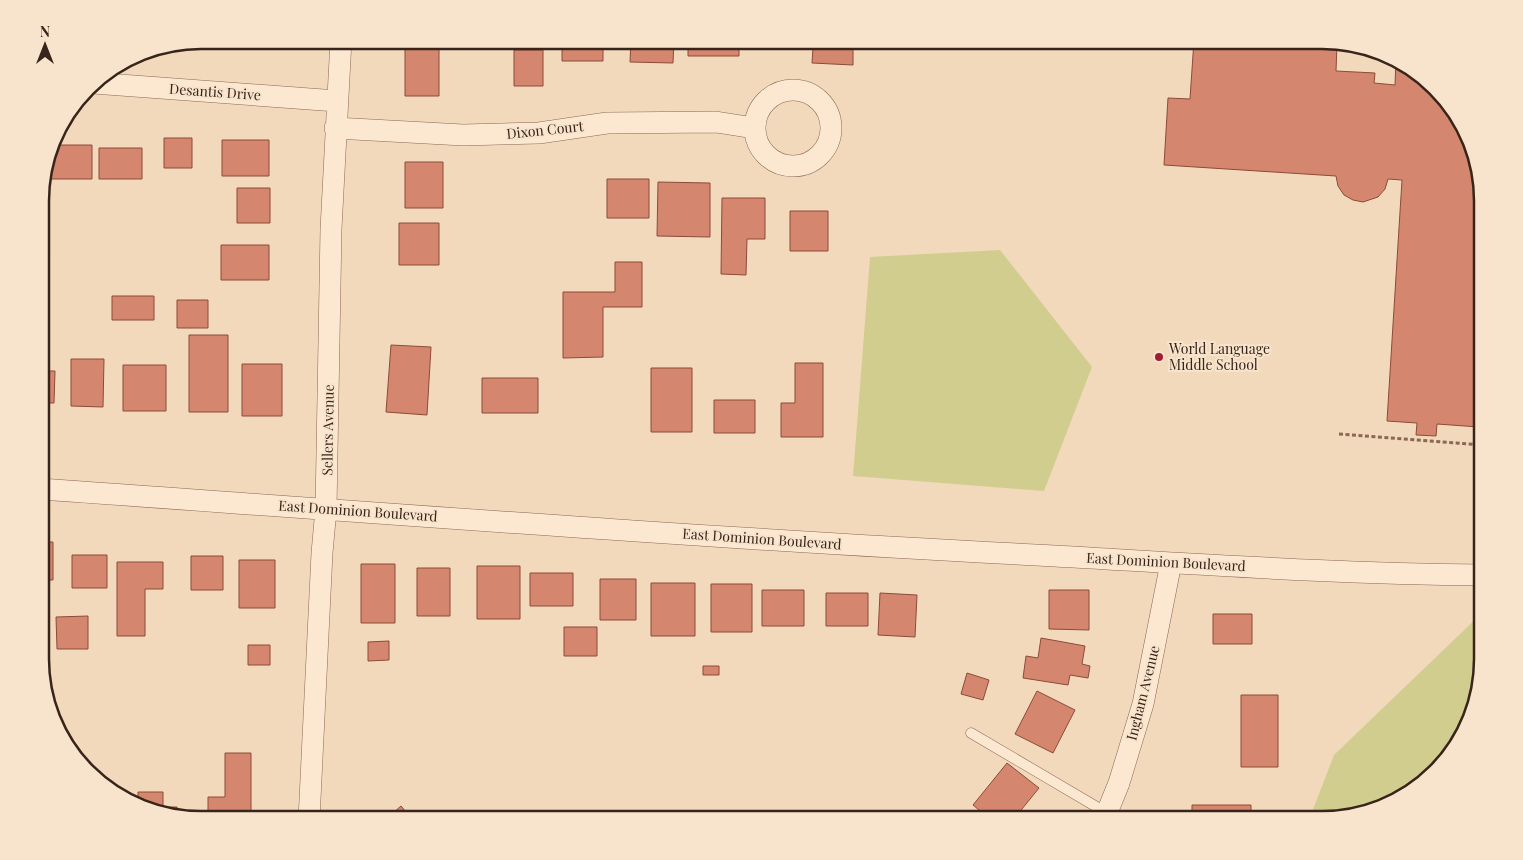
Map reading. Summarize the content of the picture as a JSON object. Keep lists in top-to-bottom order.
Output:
{
  "streets": {
    "street": [
      "Desantis Drive",
      "Dixon Court",
      "Sellers Avenue",
      "East Dominion Boulevard",
      "Ingham Avenue"
    ]
  },
  "crossings": [
    ["Desantis Drive", "Sellers Avenue"],
    ["Dixon Court", "Sellers Avenue"],
    ["Sellers Avenue", "East Dominion Boulevard"],
    ["East Dominion Boulevard", "Ingham Avenue"]
  ],
  "places": ["World Language Middle School"],
  "north": "top"
}
